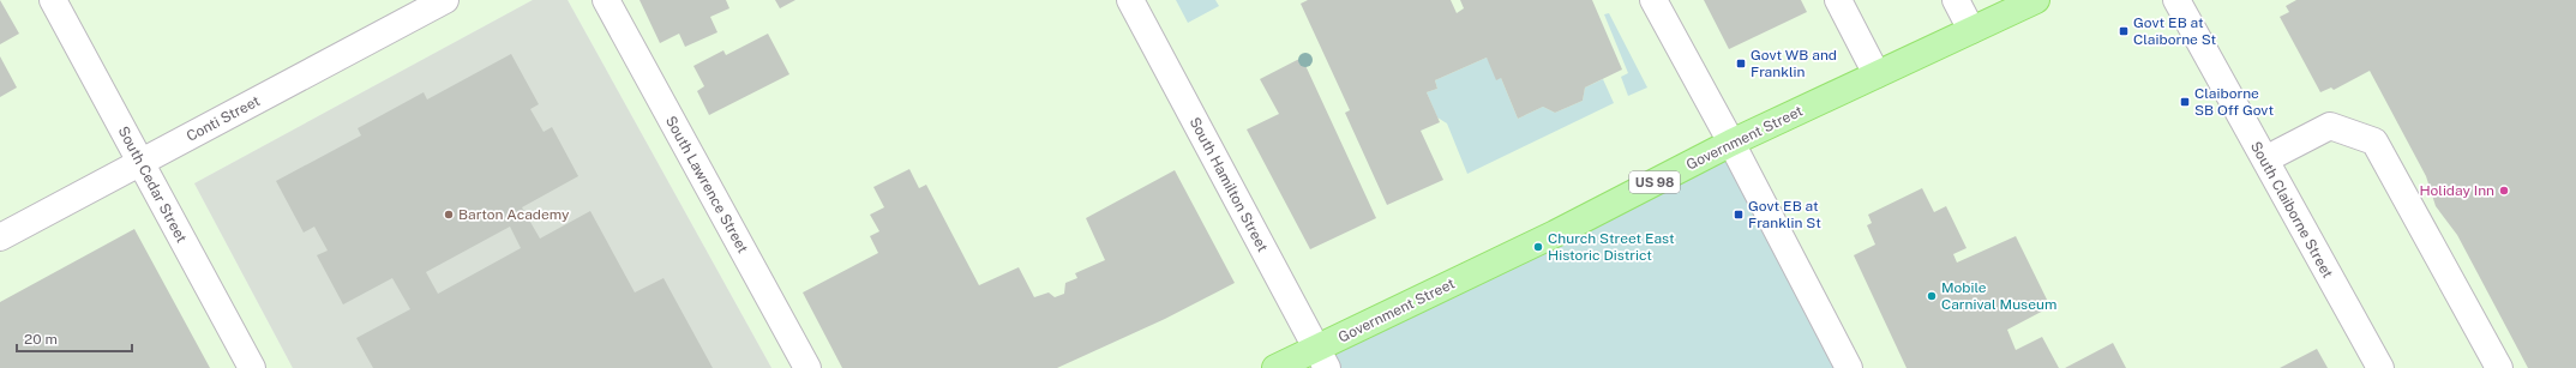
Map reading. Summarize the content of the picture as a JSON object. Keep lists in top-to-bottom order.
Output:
{
  "streets": {
    "main road": ["Government Street", "US 98"],
    "street": [
      "Conti Street",
      "South Cedar Street",
      "South Lawrence Street",
      "South Hamilton Street",
      "South Claiborne Street"
    ]
  },
  "crossings": [
    ["Conti Street", "South Cedar Street"],
    ["Government Street", "South Hamilton Street"]
  ],
  "places": {
    "transit": [
      "Govt EB at Claiborne St",
      "Govt WB and Franklin",
      "Claiborne SB Off Govt",
      "Govt EB at Franklin St"
    ],
    "other": [
      "Holiday Inn",
      "Barton Academy",
      "Church Street East Historic District",
      "Mobile Carnival Museum"
    ]
  },
  "scale_bar": "20 m"
}
